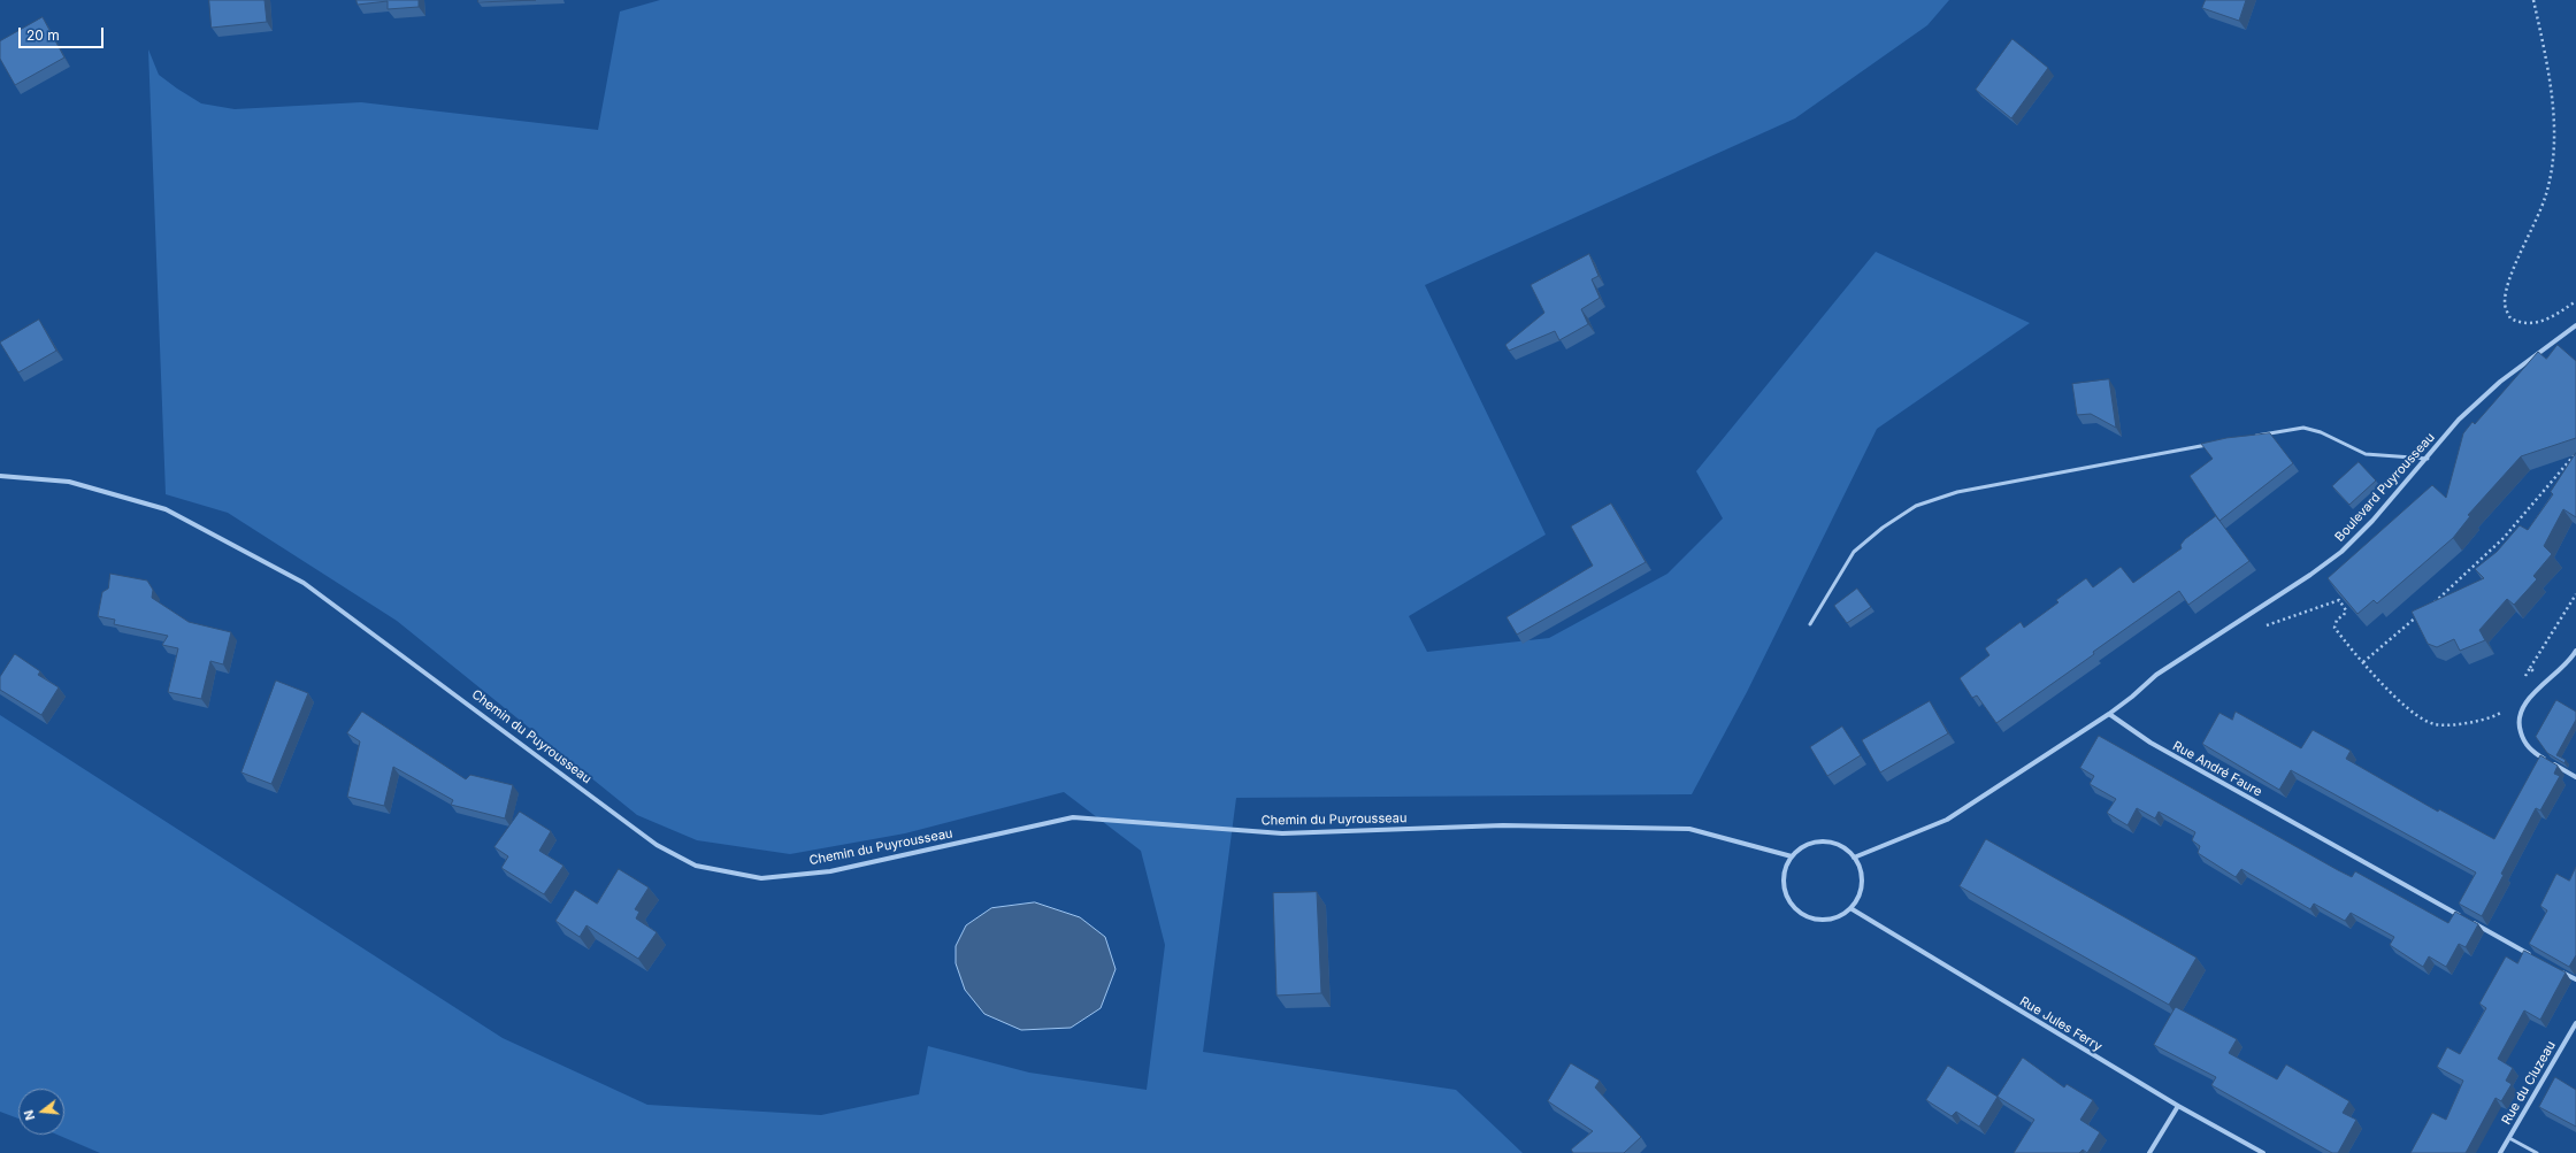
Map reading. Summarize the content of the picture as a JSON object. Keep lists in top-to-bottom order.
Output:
{
  "streets": {
    "street": [
      "Boulevard Puyrousseau",
      "Chemin du Puyrousseau",
      "Rue André Faure",
      "Rue Jules Ferry",
      "Rue du Cluzeau"
    ]
  },
  "crossings": [
    ["Boulevard Puyrousseau", "Rue André Faure"],
    ["Chemin du Puyrousseau", "Rue Jules Ferry"]
  ],
  "scale_bar": "20 m",
  "north": "left"
}
